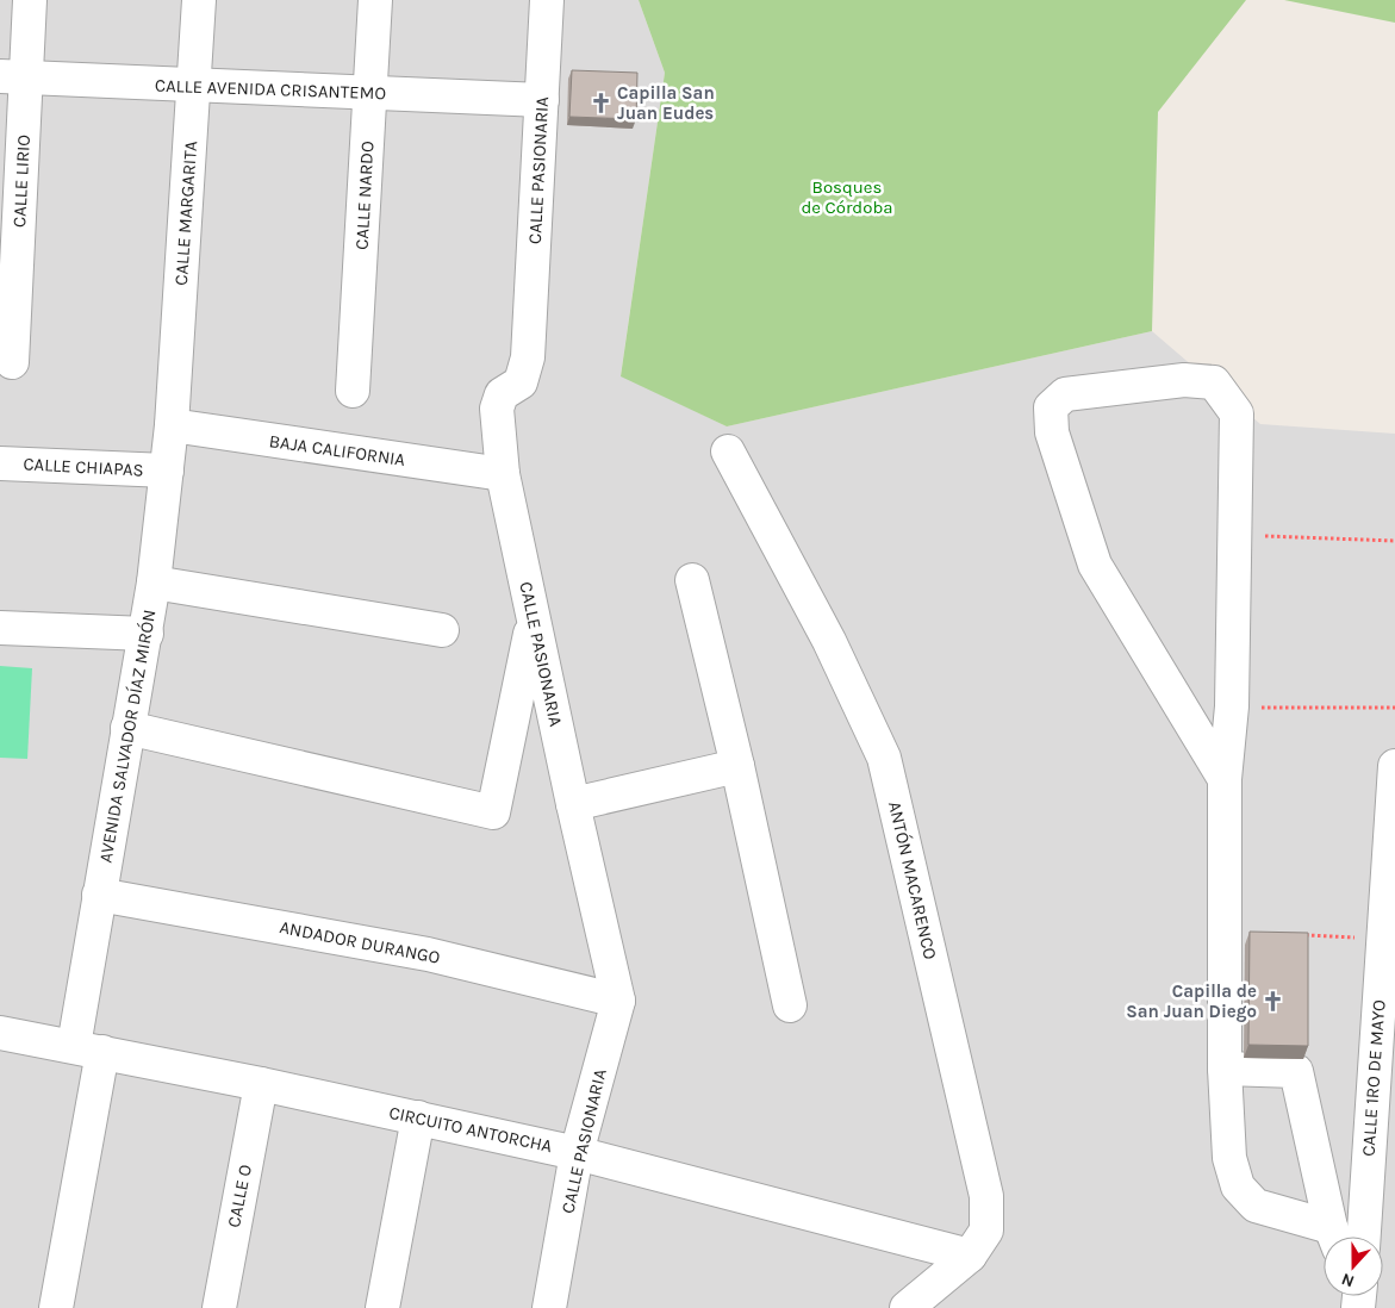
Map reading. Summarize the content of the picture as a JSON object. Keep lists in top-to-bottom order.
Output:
{
  "streets": {
    "street": [
      "CALLE AVENIDA CRISANTEMO",
      "CALLE PASIONARIA",
      "CALLE LIRIO",
      "CALLE NARDO",
      "CALLE MARGARITA",
      "BAJA CALIFORNIA",
      "CALLE CHIAPAS",
      "AVENIDA SALVADOR DÍAZ MIRÓN",
      "ANTÓN MACARENCO",
      "ANDADOR DURANGO",
      "CALLE 1RO DE MAYO",
      "CIRCUITO ANTORCHA",
      "CALLE O"
    ]
  },
  "crossings": [
    ["CALLE AVENIDA CRISANTEMO", "CALLE PASIONARIA"],
    ["CALLE AVENIDA CRISANTEMO", "CALLE LIRIO"],
    ["CALLE AVENIDA CRISANTEMO", "CALLE NARDO"],
    ["CALLE AVENIDA CRISANTEMO", "CALLE MARGARITA"],
    ["CALLE PASIONARIA", "BAJA CALIFORNIA"],
    ["CALLE PASIONARIA", "ANDADOR DURANGO"],
    ["CALLE PASIONARIA", "CIRCUITO ANTORCHA"],
    ["CALLE MARGARITA", "BAJA CALIFORNIA"],
    ["CALLE MARGARITA", "AVENIDA SALVADOR DÍAZ MIRÓN"],
    ["BAJA CALIFORNIA", "AVENIDA SALVADOR DÍAZ MIRÓN"],
    ["CALLE CHIAPAS", "AVENIDA SALVADOR DÍAZ MIRÓN"],
    ["AVENIDA SALVADOR DÍAZ MIRÓN", "ANDADOR DURANGO"],
    ["AVENIDA SALVADOR DÍAZ MIRÓN", "CIRCUITO ANTORCHA"],
    ["ANTÓN MACARENCO", "CIRCUITO ANTORCHA"],
    ["CIRCUITO ANTORCHA", "CALLE O"]
  ],
  "parks": ["Bosques de Córdoba"],
  "places": {
    "church": ["Capilla San Juan Eudes", "Capilla de San Juan Diego"]
  },
  "north": "bottom"
}
